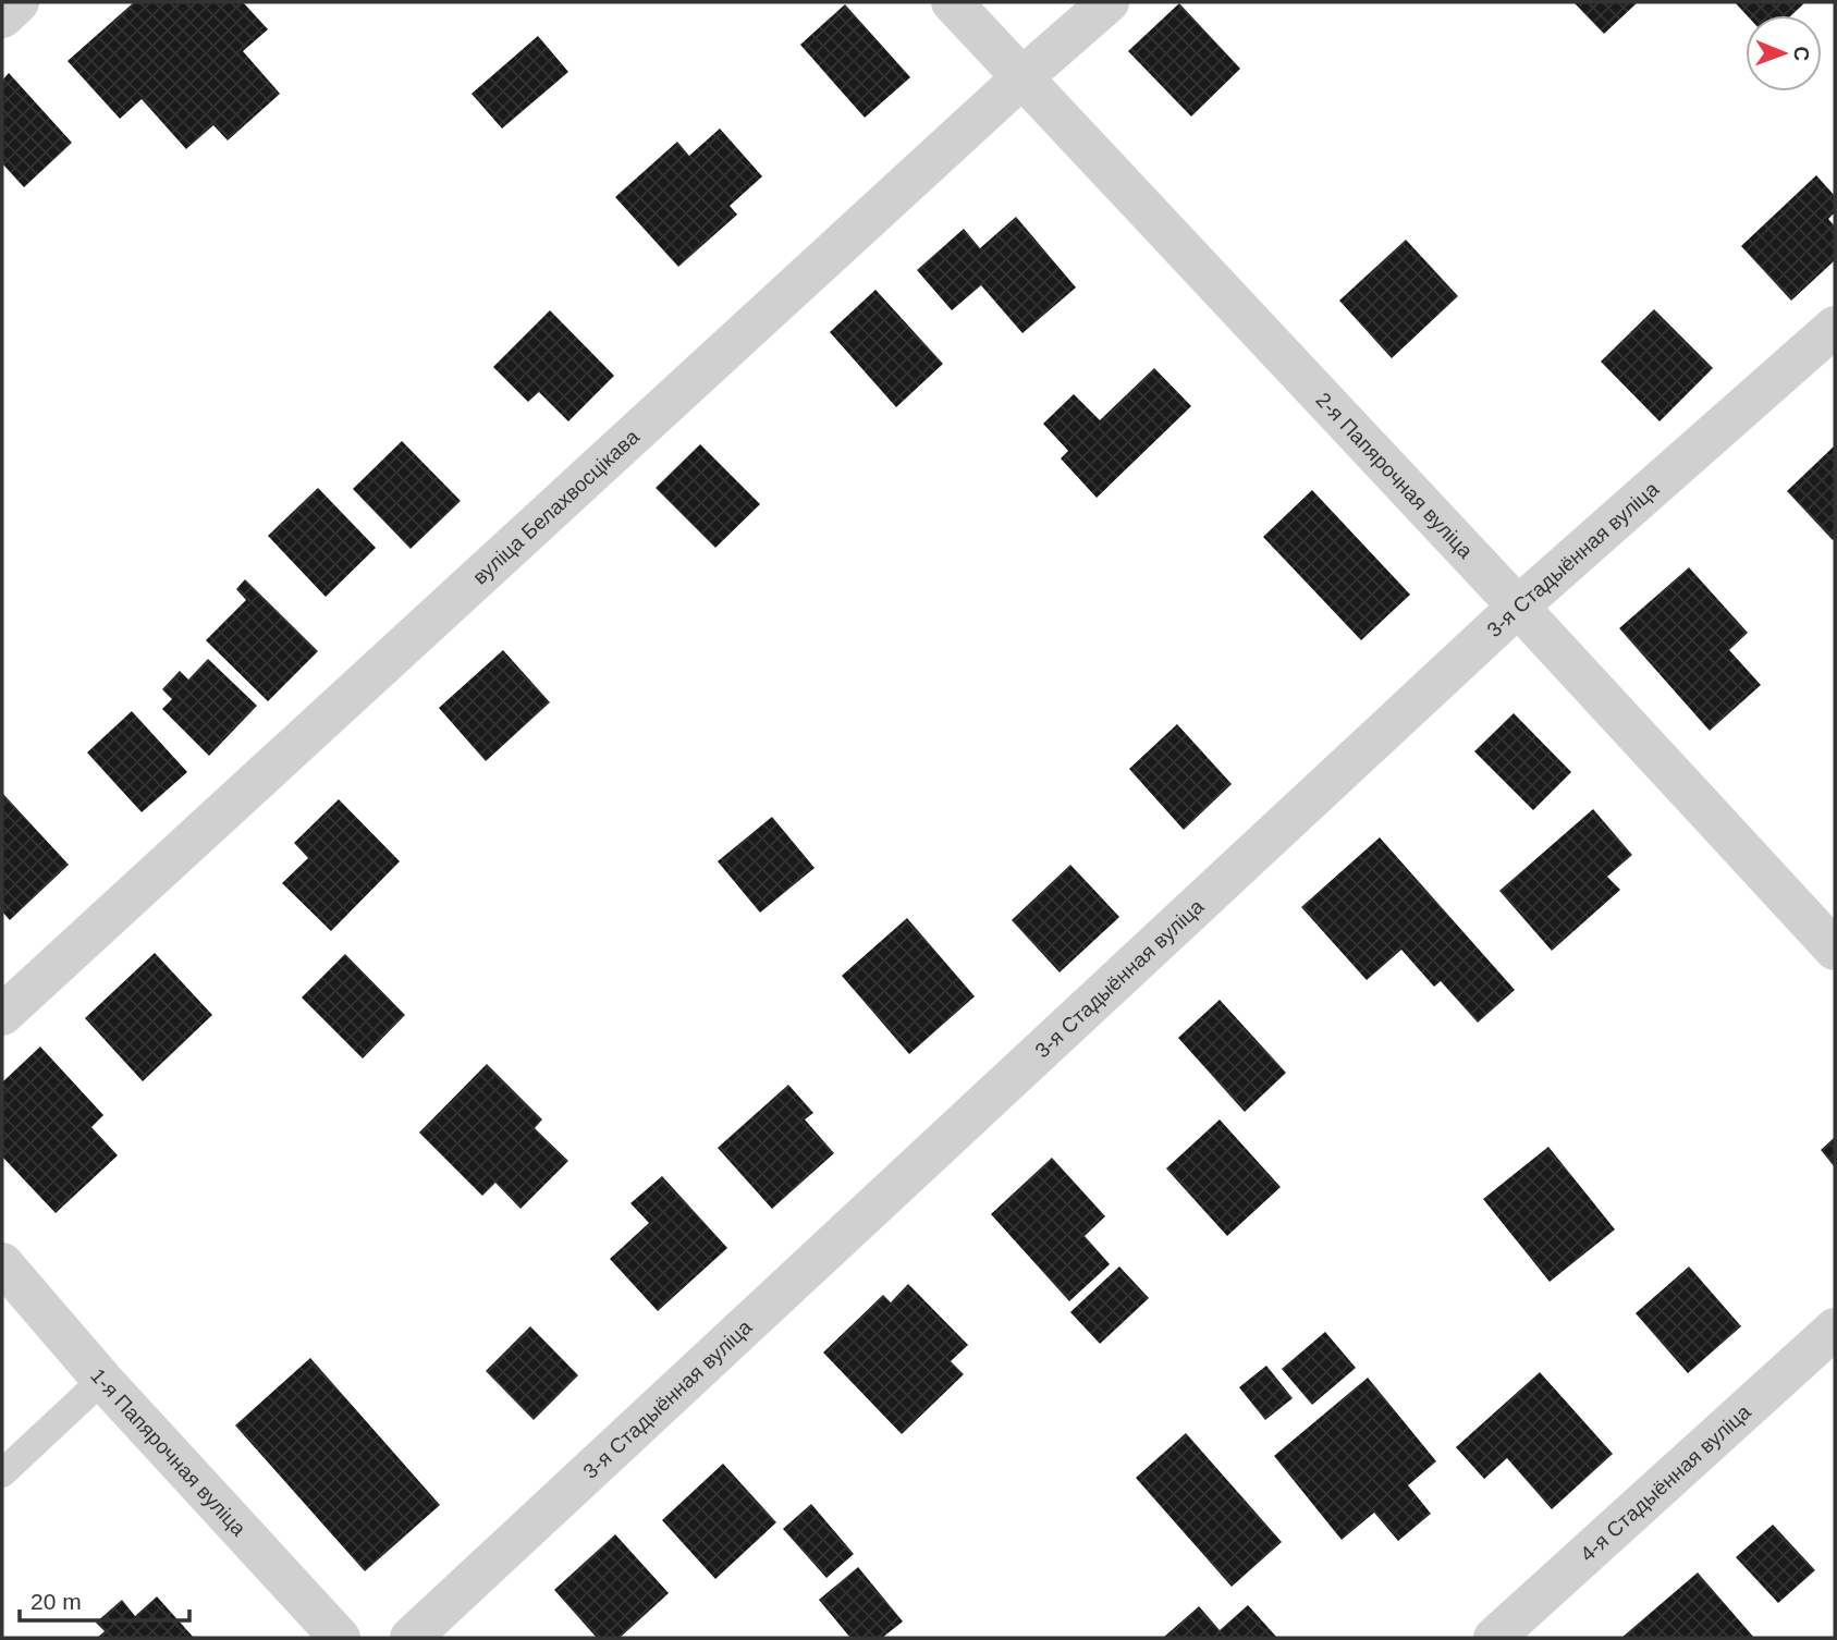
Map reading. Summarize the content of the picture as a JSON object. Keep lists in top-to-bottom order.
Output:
{
  "streets": {
    "street": [
      "2-я Папярочная вуліца",
      "вуліца Белахвосцікава",
      "3-я Стадыённая вуліца",
      "1-я Папярочная вуліца",
      "4-я Стадыённая вуліца"
    ]
  },
  "crossings": [
    ["2-я Папярочная вуліца", "вуліца Белахвосцікава"],
    ["2-я Папярочная вуліца", "3-я Стадыённая вуліца"]
  ],
  "scale_bar": "20 m",
  "north": "right"
}
